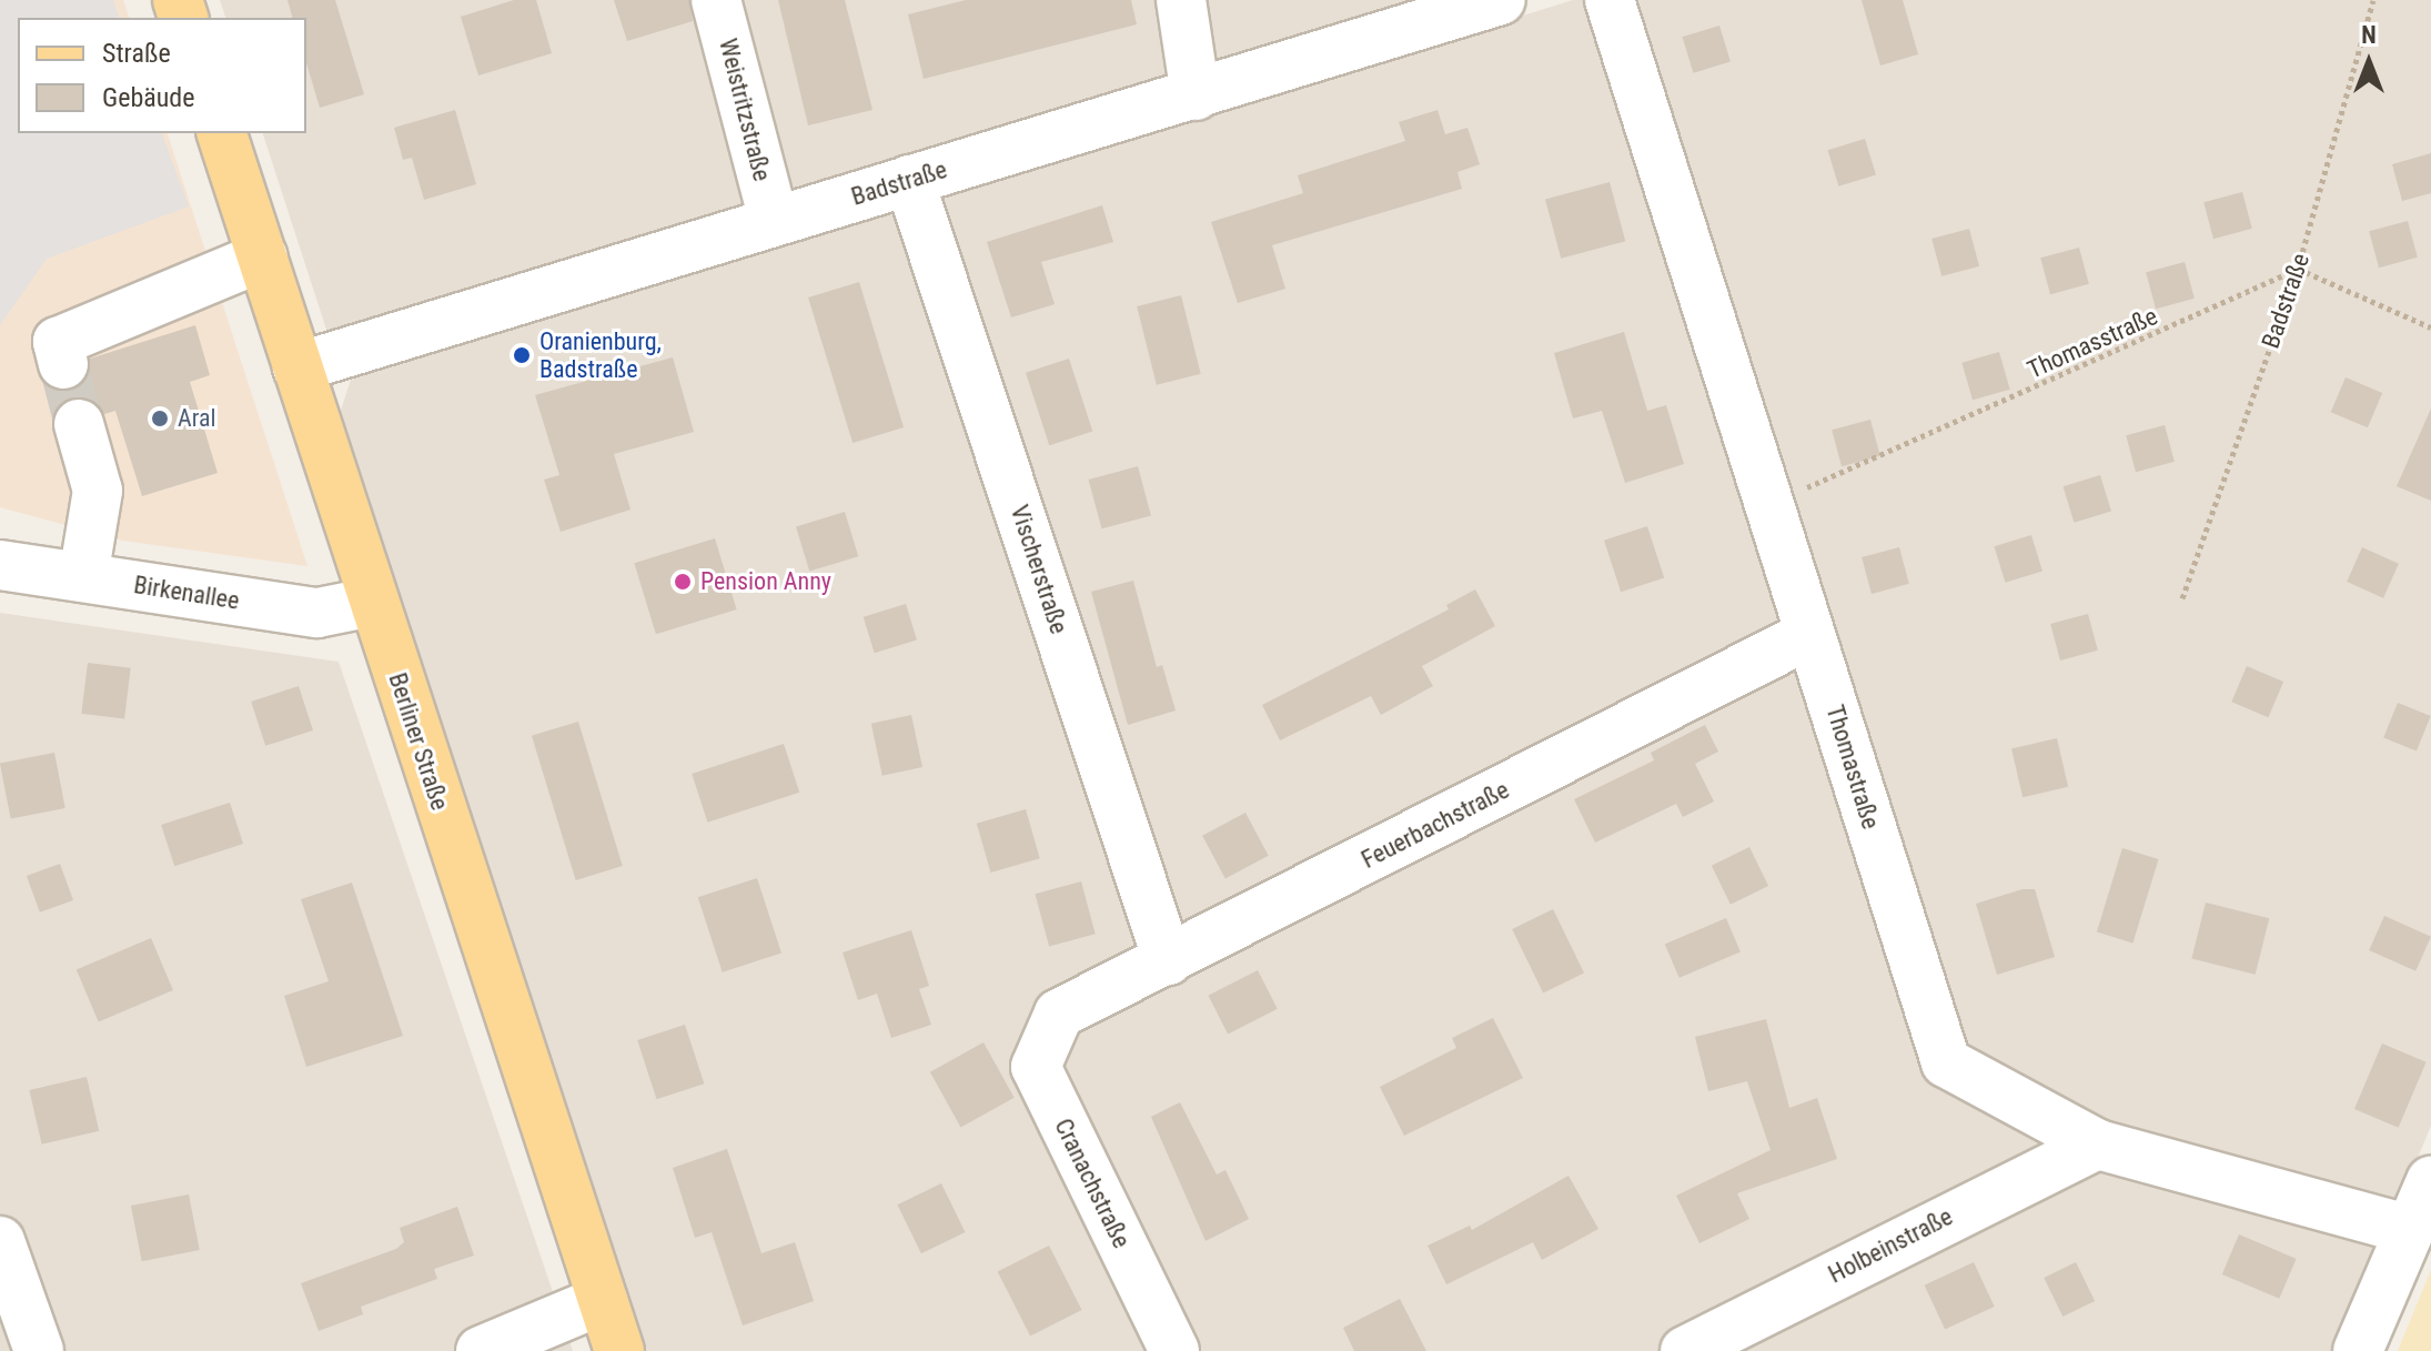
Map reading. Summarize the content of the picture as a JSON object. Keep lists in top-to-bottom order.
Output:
{
  "streets": {
    "main road": ["Berliner Straße"],
    "street": [
      "Weistritzstraße",
      "Badstraße",
      "Vischerstraße",
      "Birkenallee",
      "Thomastraße",
      "Feuerbachstraße",
      "Cranachstraße",
      "Holbeinstraße"
    ],
    "path": ["Thomasstraße"]
  },
  "crossings": [
    ["Weistritzstraße", "Badstraße"],
    ["Badstraße", "Thomasstraße"],
    ["Badstraße", "Vischerstraße"],
    ["Badstraße", "Berliner Straße"],
    ["Thomasstraße", "Thomastraße"],
    ["Vischerstraße", "Feuerbachstraße"],
    ["Birkenallee", "Berliner Straße"],
    ["Thomastraße", "Feuerbachstraße"],
    ["Thomastraße", "Holbeinstraße"],
    ["Feuerbachstraße", "Cranachstraße"]
  ],
  "places": ["Oranienburg, Badstraße", "Aral", "Pension Anny"],
  "legend": ["Straße", "Gebäude"],
  "north": "top"
}
